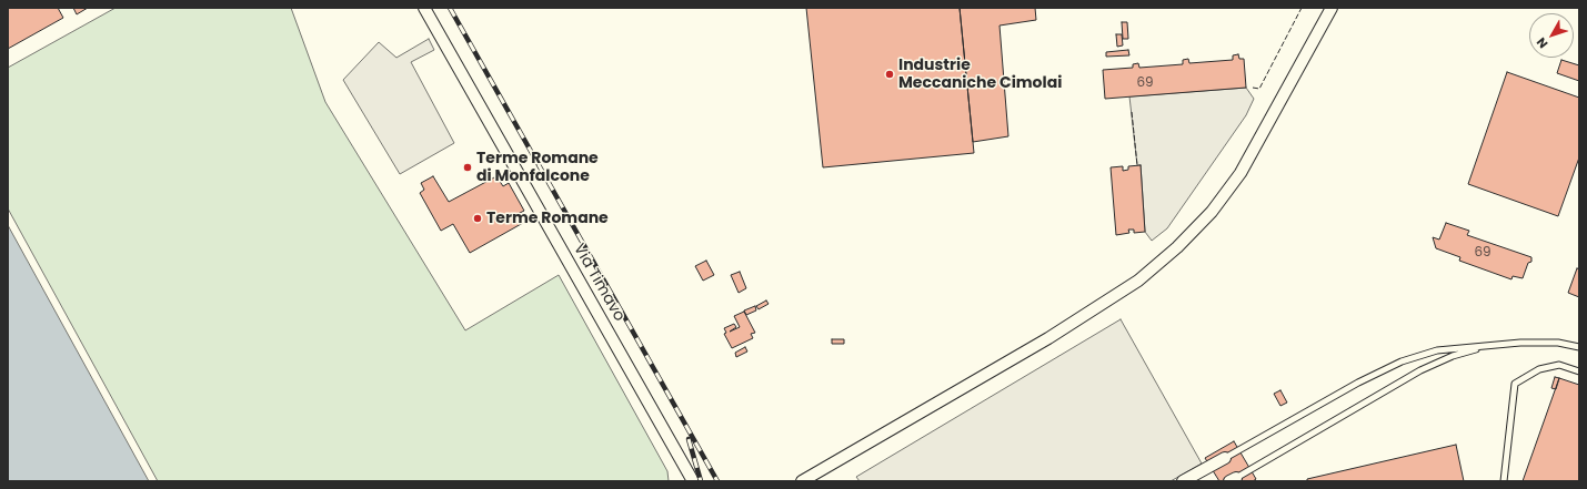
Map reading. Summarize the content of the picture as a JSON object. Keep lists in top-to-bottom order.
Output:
{
  "streets": {
    "street": ["Via Timavo"]
  },
  "places": ["Industrie Meccaniche Cimolai", "Terme Romane di Monfalcone", "Terme Romane"],
  "house_numbers": ["69", "69"],
  "north": "bottom left"
}
